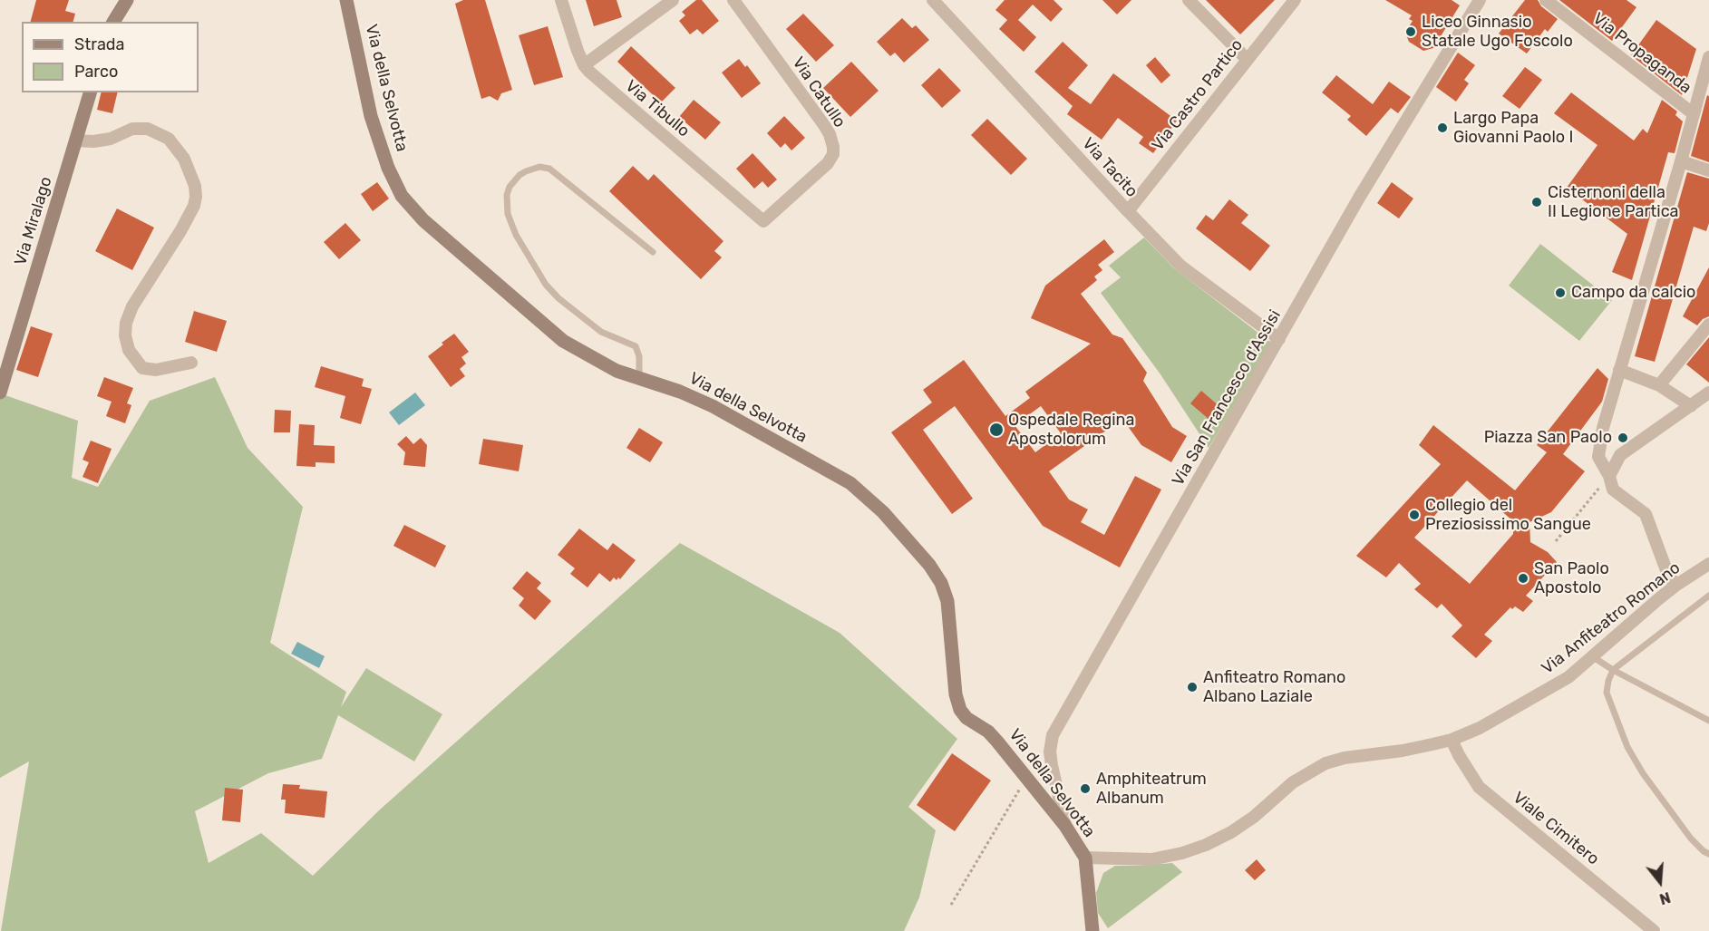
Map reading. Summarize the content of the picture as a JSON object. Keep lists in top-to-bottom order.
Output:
{
  "streets": {
    "street": [
      "Via Propaganda",
      "Via della Selvotta",
      "Via Catullo",
      "Via Castro Partico",
      "Via Tibullo",
      "Via Tacito",
      "Via Miralago",
      "Via San Francesco d'Assisi",
      "Via Anfiteatro Romano",
      "Viale Cimitero"
    ]
  },
  "crossings": [
    ["Via della Selvotta", "Via San Francesco d'Assisi"],
    ["Via della Selvotta", "Via Anfiteatro Romano"],
    ["Via Catullo", "Via Tibullo"],
    ["Via Castro Partico", "Via Tacito"],
    ["Via Tacito", "Via San Francesco d'Assisi"],
    ["Via Anfiteatro Romano", "Viale Cimitero"]
  ],
  "places": [
    "Liceo Ginnasio Statale Ugo Foscolo",
    "Largo Papa Giovanni Paolo I",
    "Cisternoni della II Legione Partica",
    "Campo da calcio",
    "Ospedale Regina Apostolorum",
    "Piazza San Paolo",
    "Collegio del Preziosissimo Sangue",
    "San Paolo Apostolo",
    "Anfiteatro Romano Albano Laziale",
    "Amphiteatrum Albanum"
  ],
  "legend": ["Strada", "Parco"],
  "north": "bottom"
}
